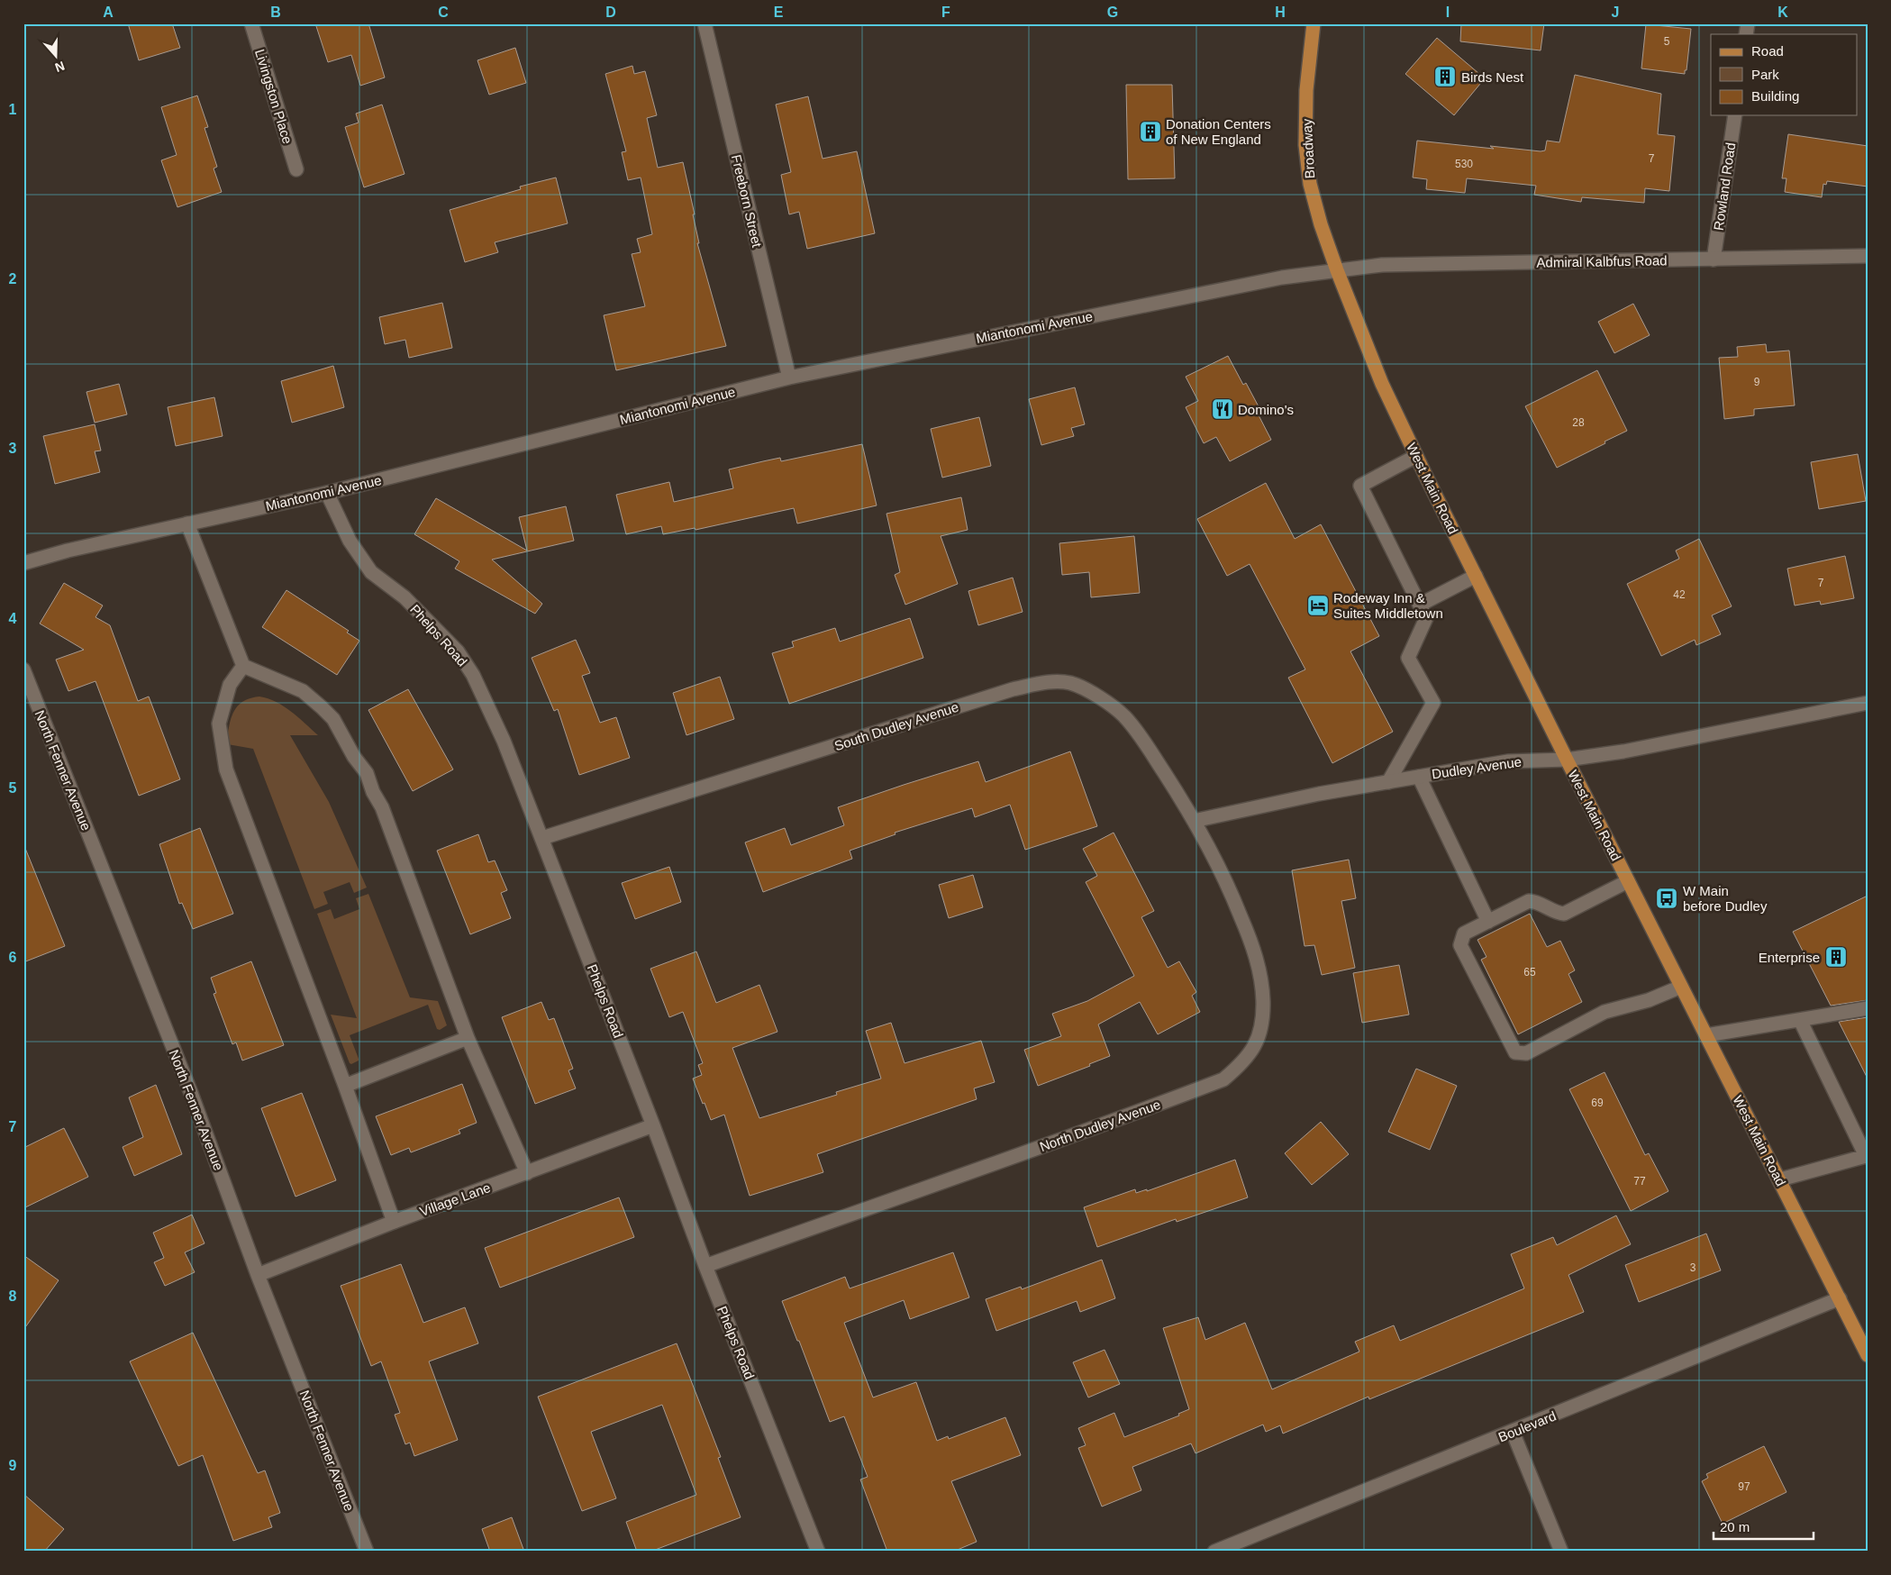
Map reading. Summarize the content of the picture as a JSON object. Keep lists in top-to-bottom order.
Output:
{
  "streets": {
    "main road": ["Broadway", "West Main Road"],
    "street": [
      "Livingston Place",
      "Rowland Road",
      "Freeborn Street",
      "Admiral Kalbfus Road",
      "Miantonomi Avenue",
      "Phelps Road",
      "South Dudley Avenue",
      "Dudley Avenue",
      "North Fenner Avenue",
      "North Dudley Avenue",
      "Village Lane",
      "Boulevard"
    ]
  },
  "crossings": [
    ["Broadway", "Admiral Kalbfus Road"],
    ["Broadway", "Miantonomi Avenue"],
    ["Broadway", "West Main Road"],
    ["Rowland Road", "Admiral Kalbfus Road"],
    ["Freeborn Street", "Miantonomi Avenue"],
    ["Admiral Kalbfus Road", "Miantonomi Avenue"],
    ["Admiral Kalbfus Road", "West Main Road"],
    ["Miantonomi Avenue", "West Main Road"],
    ["Miantonomi Avenue", "Phelps Road"],
    ["West Main Road", "Dudley Avenue"],
    ["West Main Road", "Boulevard"],
    ["Phelps Road", "South Dudley Avenue"],
    ["Phelps Road", "North Dudley Avenue"],
    ["Phelps Road", "Village Lane"],
    ["South Dudley Avenue", "Dudley Avenue"],
    ["South Dudley Avenue", "North Dudley Avenue"],
    ["Dudley Avenue", "North Dudley Avenue"],
    ["North Fenner Avenue", "Village Lane"]
  ],
  "places": {
    "building": ["Birds Nest", "Donation Centers of New England", "Enterprise"],
    "restaurant": ["Domino's"],
    "hotel": ["Rodeway Inn & Suites Middletown"],
    "bus stop": ["W Main before Dudley"]
  },
  "house_numbers": [
    "5",
    "7",
    "530",
    "9",
    "28",
    "7",
    "42",
    "65",
    "69",
    "77",
    "3",
    "97"
  ],
  "legend": ["Road", "Park", "Building"],
  "scale_bar": "20 m",
  "north": "bottom",
  "grid": {
    "columns": [
      "A",
      "B",
      "C",
      "D",
      "E",
      "F",
      "G",
      "H",
      "I",
      "J",
      "K"
    ],
    "rows": [
      "1",
      "2",
      "3",
      "4",
      "5",
      "6",
      "7",
      "8",
      "9"
    ]
  }
}
